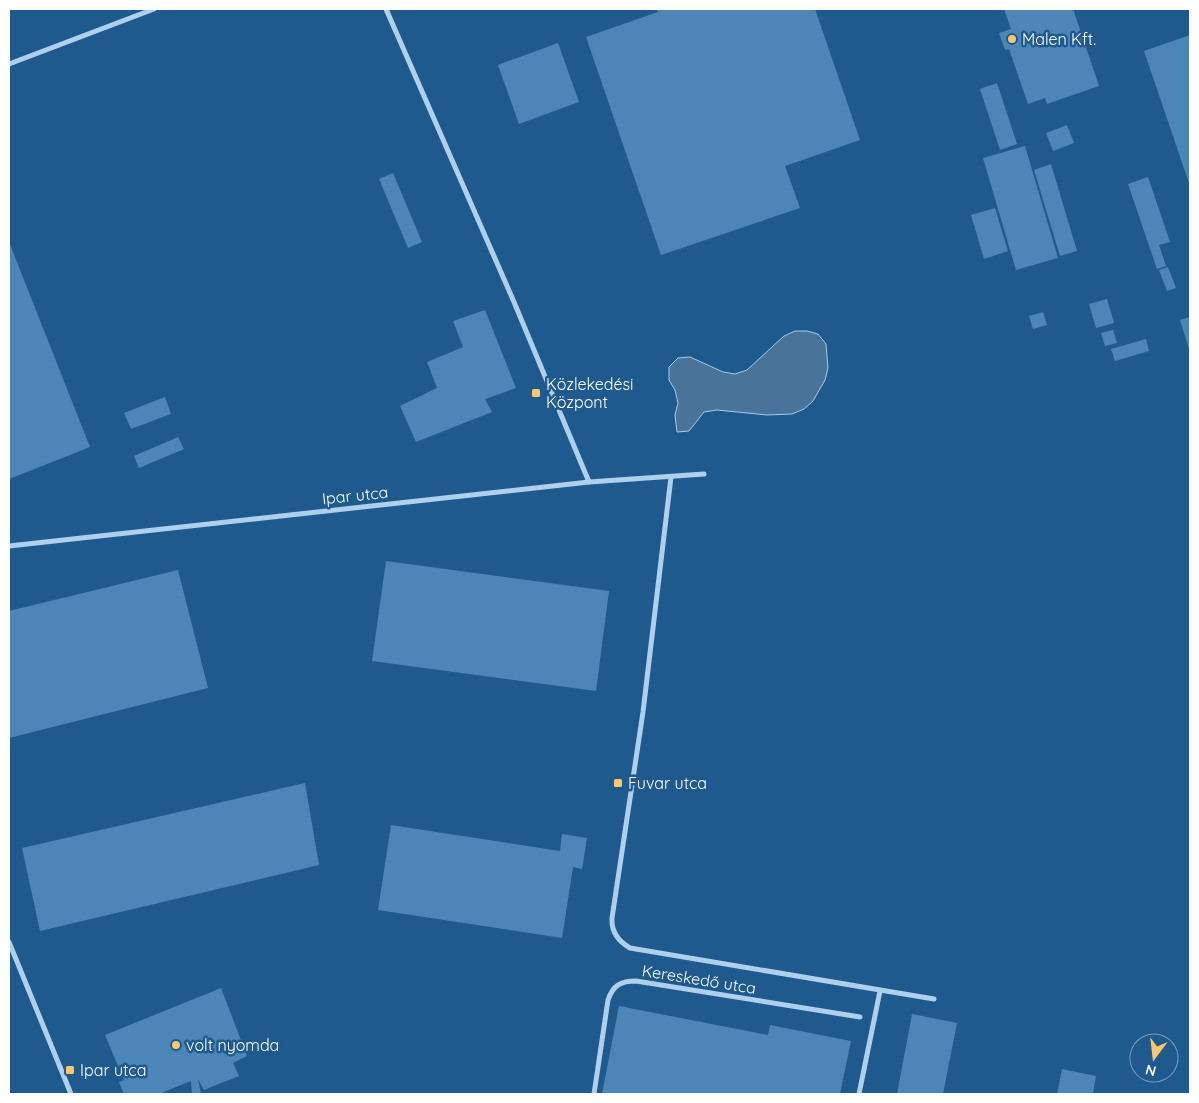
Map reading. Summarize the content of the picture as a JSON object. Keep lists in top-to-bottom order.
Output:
{
  "streets": {
    "street": ["Ipar utca", "Kereskedő utca"]
  },
  "places": {
    "other": ["Malen Kft.", "volt nyomda"],
    "transit": ["Közlekedési Központ", "Fuvar utca", "Ipar utca"]
  },
  "north": "bottom"
}
